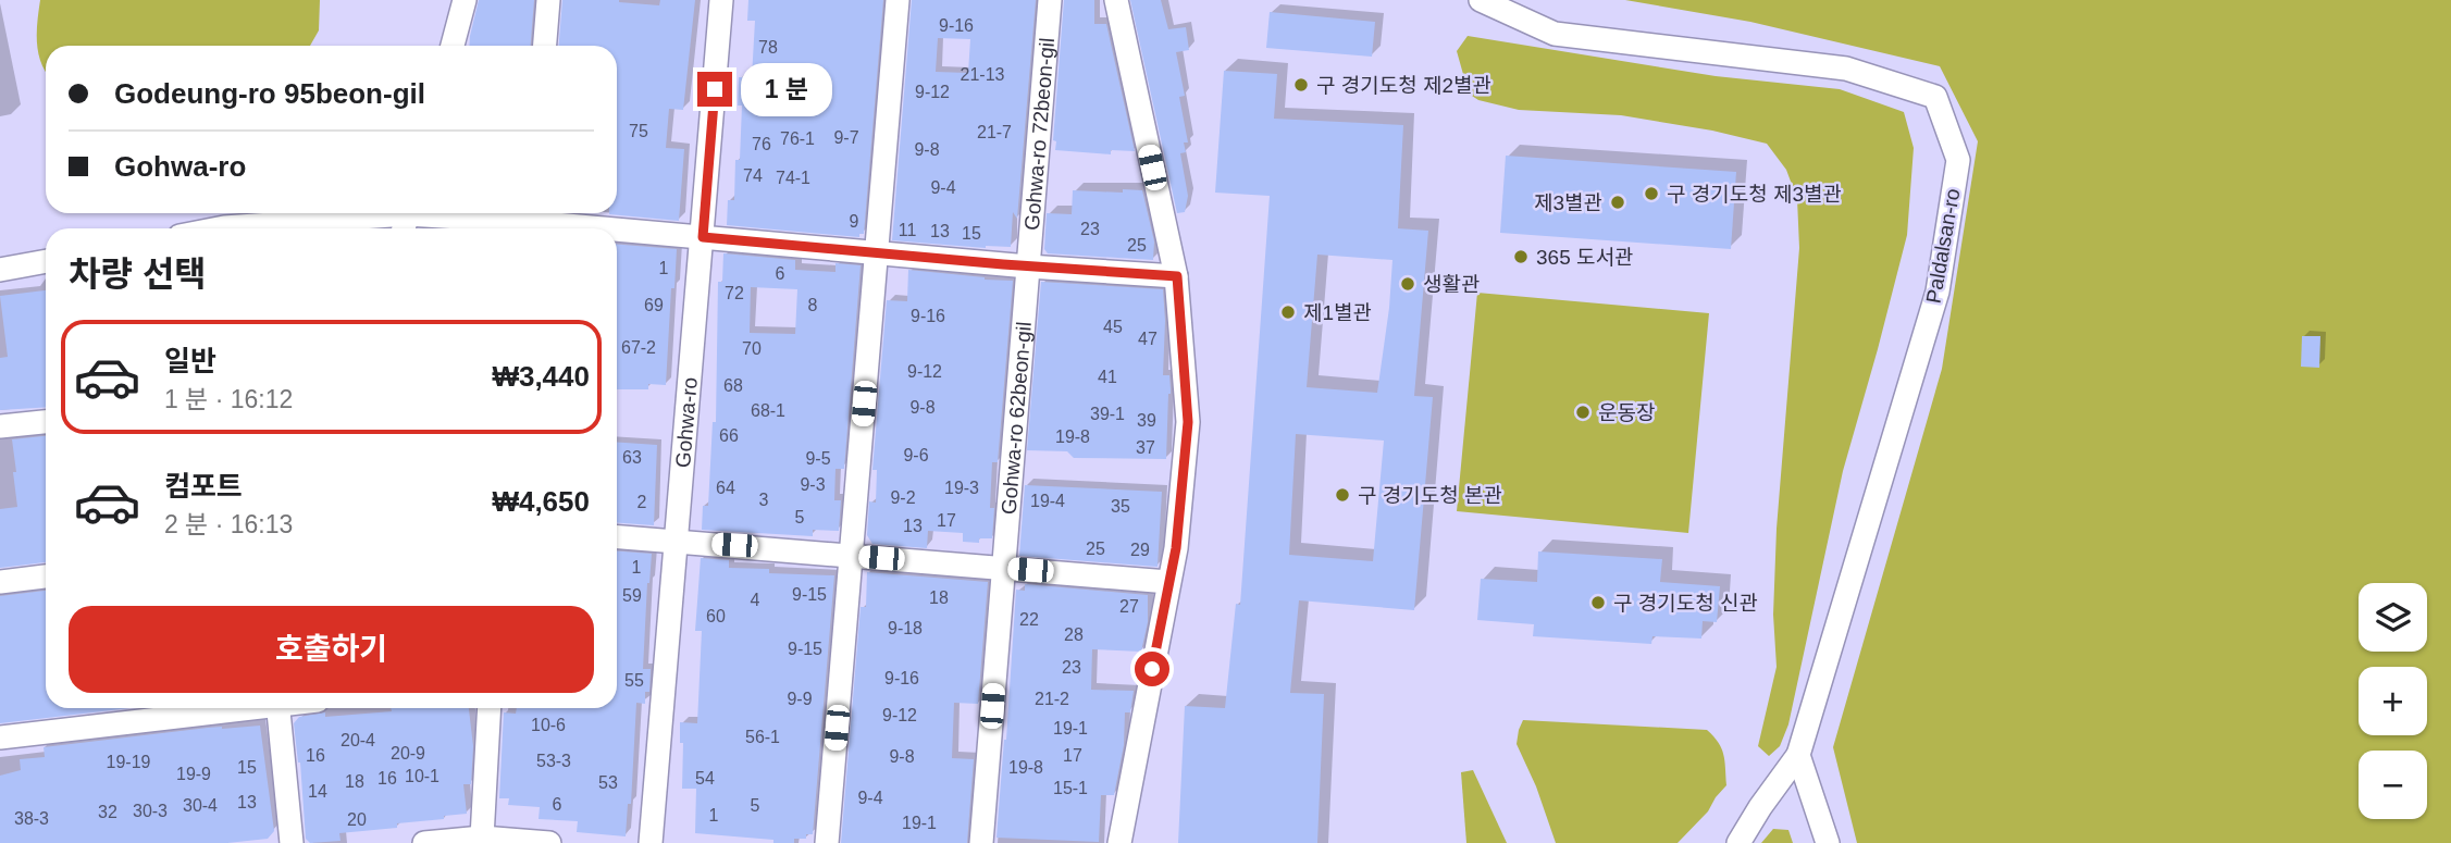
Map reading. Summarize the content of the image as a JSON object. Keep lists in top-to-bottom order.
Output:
{
  "streets": {
    "street": [
      "Gohwa-ro 72beon-gil",
      "Paldalsan-ro",
      "Gohwa-ro 62beon-gil",
      "Gohwa-ro"
    ]
  },
  "crossings": [
    ["Gohwa-ro 72beon-gil", "Gohwa-ro 62beon-gil"]
  ],
  "places": [
    "구 경기도청 제2별관",
    "구 경기도청 제3별관",
    "제3별관",
    "365 도서관",
    "생활관",
    "제1별관",
    "운동장",
    "구 경기도청 본관",
    "구 경기도청 신관"
  ],
  "house_numbers": [
    "9-16",
    "78",
    "21-13",
    "9-12",
    "75",
    "21-7",
    "9-7",
    "76-1",
    "76",
    "9-8",
    "74",
    "74-1",
    "9-4",
    "9",
    "23",
    "11",
    "13",
    "15",
    "25",
    "1",
    "6",
    "72",
    "69",
    "8",
    "9-16",
    "45",
    "47",
    "67-2",
    "70",
    "9-12",
    "41",
    "68",
    "9-8",
    "68-1",
    "39-1",
    "39",
    "66",
    "19-8",
    "37",
    "9-6",
    "63",
    "9-5",
    "9-3",
    "64",
    "19-3",
    "9-2",
    "3",
    "19-4",
    "2",
    "35",
    "5",
    "17",
    "13",
    "25",
    "29",
    "1",
    "9-15",
    "59",
    "18",
    "4",
    "27",
    "60",
    "22",
    "9-18",
    "28",
    "9-15",
    "23",
    "9-16",
    "55",
    "9-9",
    "21-2",
    "9-12",
    "10-6",
    "19-1",
    "56-1",
    "20-4",
    "20-9",
    "16",
    "17",
    "9-8",
    "53-3",
    "19-19",
    "15",
    "19-8",
    "19-9",
    "10-1",
    "16",
    "54",
    "18",
    "53",
    "15-1",
    "14",
    "9-4",
    "13",
    "6",
    "30-4",
    "5",
    "30-3",
    "32",
    "1",
    "38-3",
    "20",
    "19-1"
  ],
  "page": {
    "banner": ["Godeung-ro 95beon-gil", "Gohwa-ro"],
    "bubble": "1 분",
    "heading": "차량 선택",
    "list": [
      {
        "name": "일반",
        "note": "1 분 · 16:12",
        "value": "₩3,440"
      },
      {
        "name": "컴포트",
        "note": "2 분 · 16:13",
        "value": "₩4,650"
      }
    ],
    "map_buttons": ["+", "−"],
    "buttons": "호출하기"
  }
}
